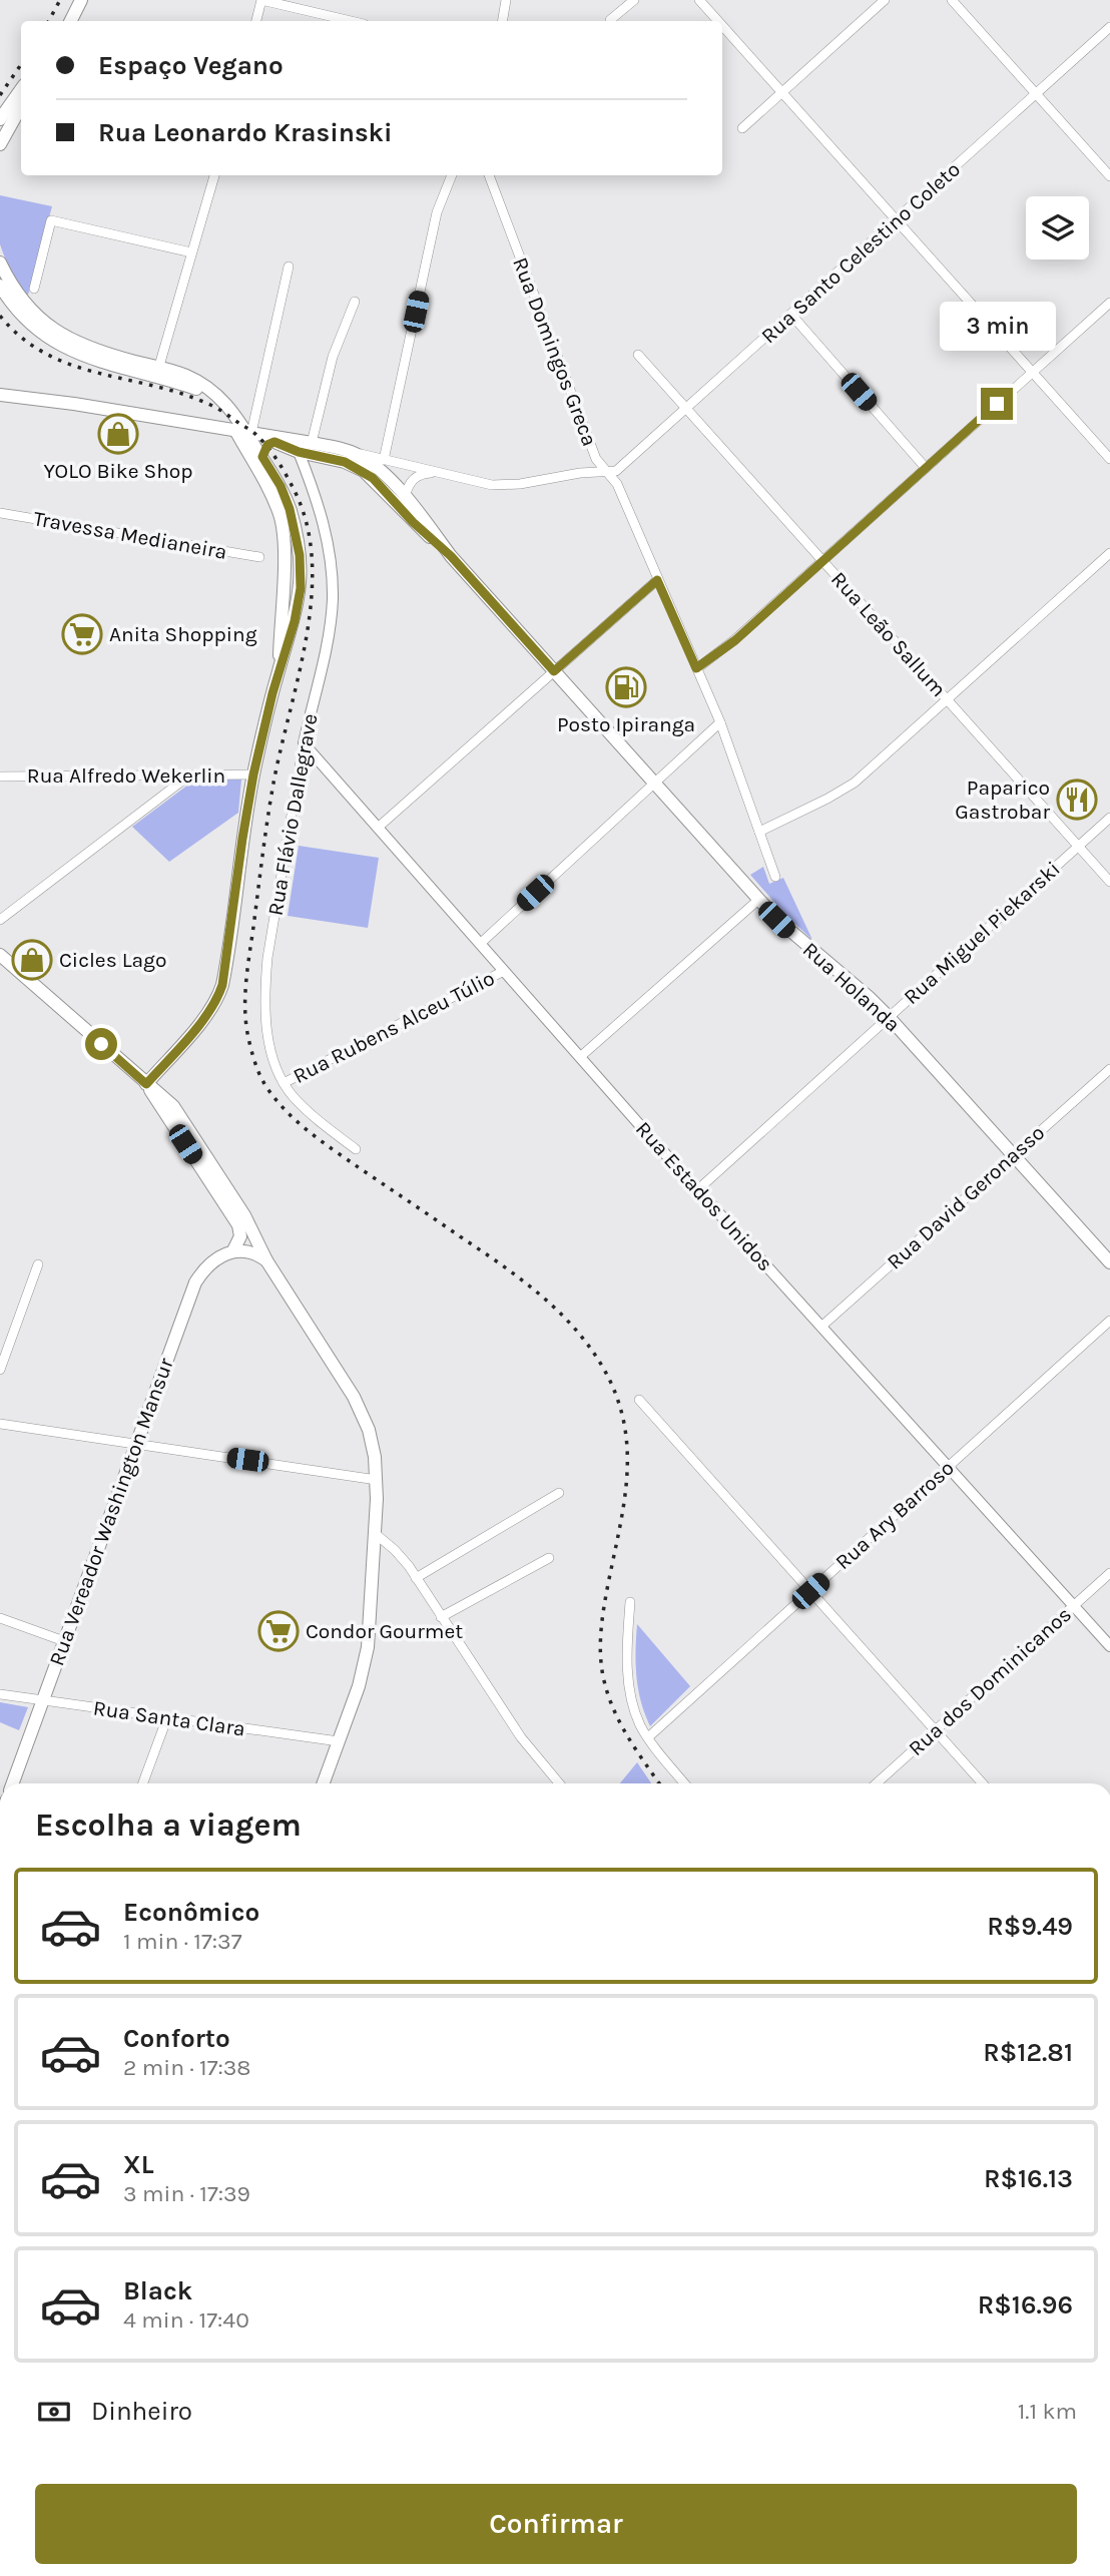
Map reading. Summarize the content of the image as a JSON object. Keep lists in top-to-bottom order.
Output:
{
  "streets": {
    "main road": ["Rua Flávio Dallegrave", "Rua Holanda", "Rua Vereador Washington Mansur"],
    "street": [
      "Rua Santo Celestino Coleto",
      "Rua Domingos Greca",
      "Travessa Medianeira",
      "Rua Leão Sallum",
      "Rua Alfredo Wekerlin",
      "Rua Miguel Piekarski",
      "Rua Rubens Alceu Túlio",
      "Rua Estados Unidos",
      "Rua David Geronasso",
      "Rua Ary Barroso",
      "Rua dos Dominicanos",
      "Rua Santa Clara"
    ]
  },
  "crossings": [
    ["Rua Santo Celestino Coleto", "Rua Domingos Greca"],
    ["Rua Santo Celestino Coleto", "Rua Leão Sallum"],
    ["Rua Leão Sallum", "Rua Miguel Piekarski"],
    ["Rua Alfredo Wekerlin", "Rua Flávio Dallegrave"],
    ["Rua Flávio Dallegrave", "Rua Rubens Alceu Túlio"],
    ["Rua Flávio Dallegrave", "Rua Estados Unidos"],
    ["Rua Miguel Piekarski", "Rua Holanda"],
    ["Rua Miguel Piekarski", "Rua Estados Unidos"],
    ["Rua Holanda", "Rua David Geronasso"],
    ["Rua Rubens Alceu Túlio", "Rua Estados Unidos"],
    ["Rua Estados Unidos", "Rua David Geronasso"],
    ["Rua Estados Unidos", "Rua Ary Barroso"],
    ["Rua Estados Unidos", "Rua dos Dominicanos"],
    ["Rua Vereador Washington Mansur", "Rua Santa Clara"]
  ],
  "places": {
    "shop": ["YOLO Bike Shop", "Cicles Lago"],
    "supermarket": ["Anita Shopping", "Condor Gourmet"],
    "fuel station": ["Posto Ipiranga"],
    "restaurant": ["Paparico Gastrobar"]
  },
  "page": {
    "banner": ["Espaço Vegano", "Rua Leonardo Krasinski"],
    "bubble": "3 min",
    "heading": "Escolha a viagem",
    "list": [
      {
        "name": "Econômico",
        "note": "1 min · 17:37",
        "value": "R$9.49"
      },
      {
        "name": "Conforto",
        "note": "2 min · 17:38",
        "value": "R$12.81"
      },
      {
        "name": "XL",
        "note": "3 min · 17:39",
        "value": "R$16.13"
      },
      {
        "name": "Black",
        "note": "4 min · 17:40",
        "value": "R$16.96"
      }
    ],
    "pay": ["Dinheiro", "1.1 km"],
    "buttons": "Confirmar"
  }
}
